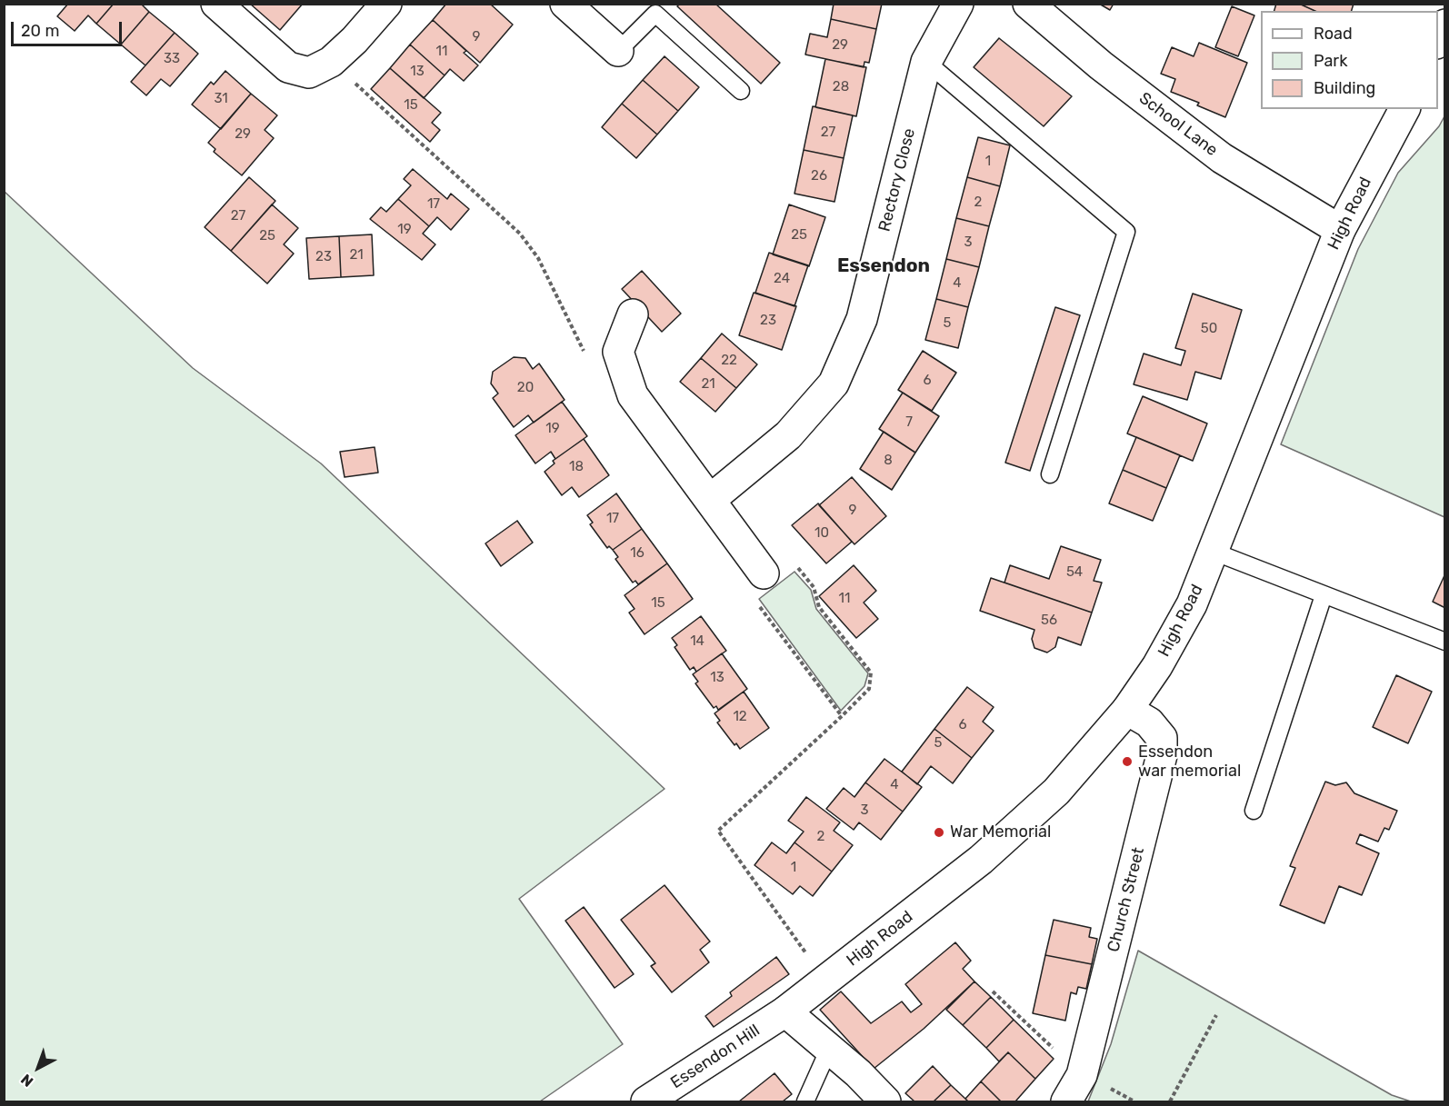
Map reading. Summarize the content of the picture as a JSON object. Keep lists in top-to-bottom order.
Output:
{
  "streets": {
    "street": [
      "School Lane",
      "Rectory Close",
      "High Road",
      "Church Street",
      "Essendon Hill"
    ]
  },
  "crossings": [
    ["School Lane", "High Road"],
    ["High Road", "Church Street"],
    ["High Road", "Essendon Hill"]
  ],
  "districts": ["Essendon"],
  "places": ["Essendon war memorial", "War Memorial"],
  "house_numbers": [
    "9",
    "29",
    "11",
    "33",
    "13",
    "28",
    "31",
    "15",
    "27",
    "29",
    "1",
    "26",
    "2",
    "17",
    "27",
    "19",
    "25",
    "25",
    "3",
    "21",
    "23",
    "24",
    "4",
    "23",
    "5",
    "50",
    "22",
    "6",
    "21",
    "20",
    "7",
    "19",
    "8",
    "18",
    "9",
    "17",
    "10",
    "16",
    "54",
    "11",
    "15",
    "56",
    "14",
    "13",
    "12",
    "6",
    "5",
    "4",
    "3",
    "2",
    "1"
  ],
  "legend": ["Road", "Park", "Building"],
  "scale_bar": "20 m",
  "north": "bottom left"
}
